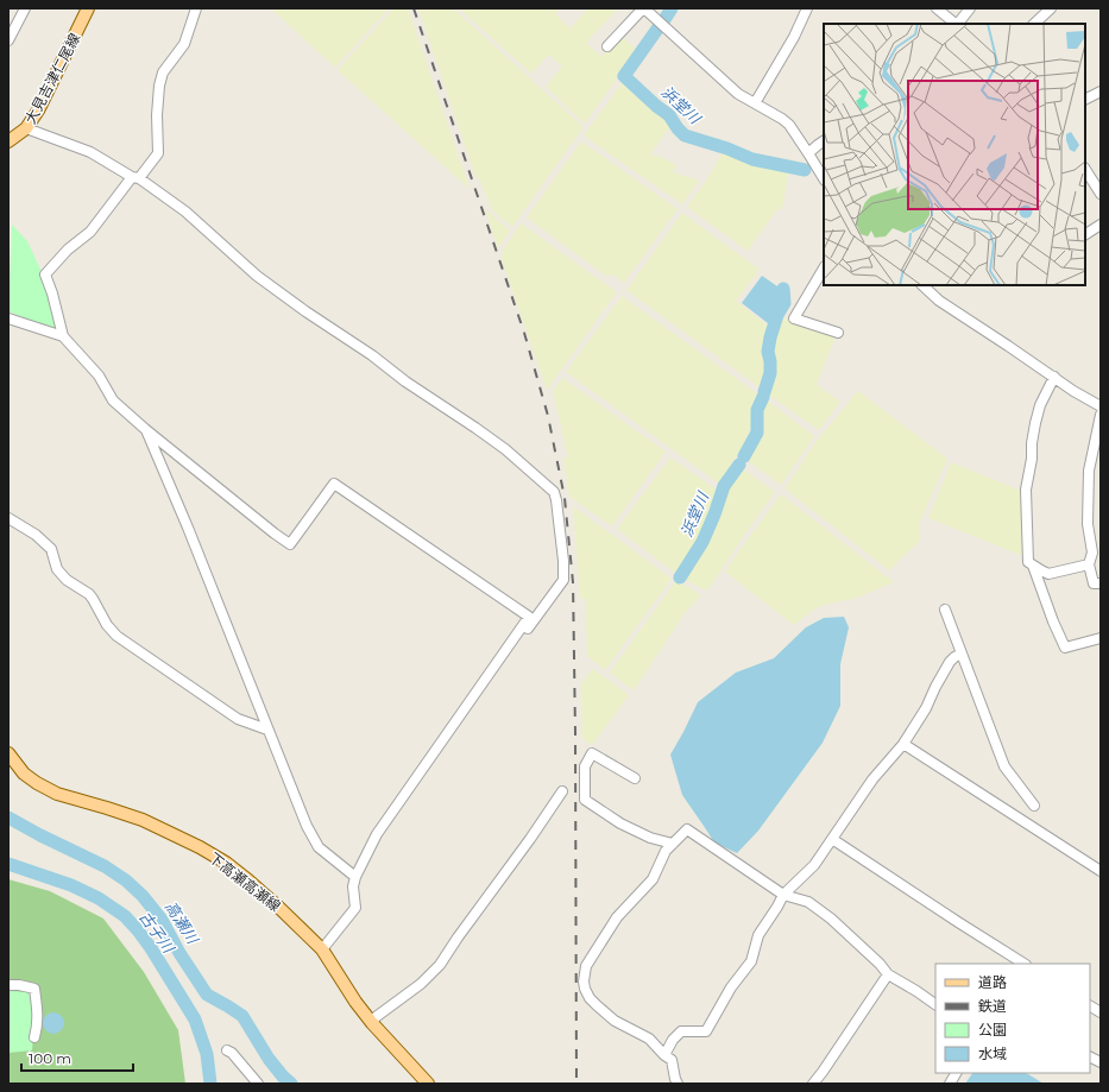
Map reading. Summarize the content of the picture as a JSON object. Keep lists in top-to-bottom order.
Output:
{
  "streets": {
    "main road": ["大見吉津仁尾線", "下高瀬高瀬線"]
  },
  "water": ["浜堂川", "高瀬川", "古子川"],
  "legend": [
    "道路",
    "鉄道",
    "公園",
    "水域"
  ],
  "scale_bar": "100 m"
}
